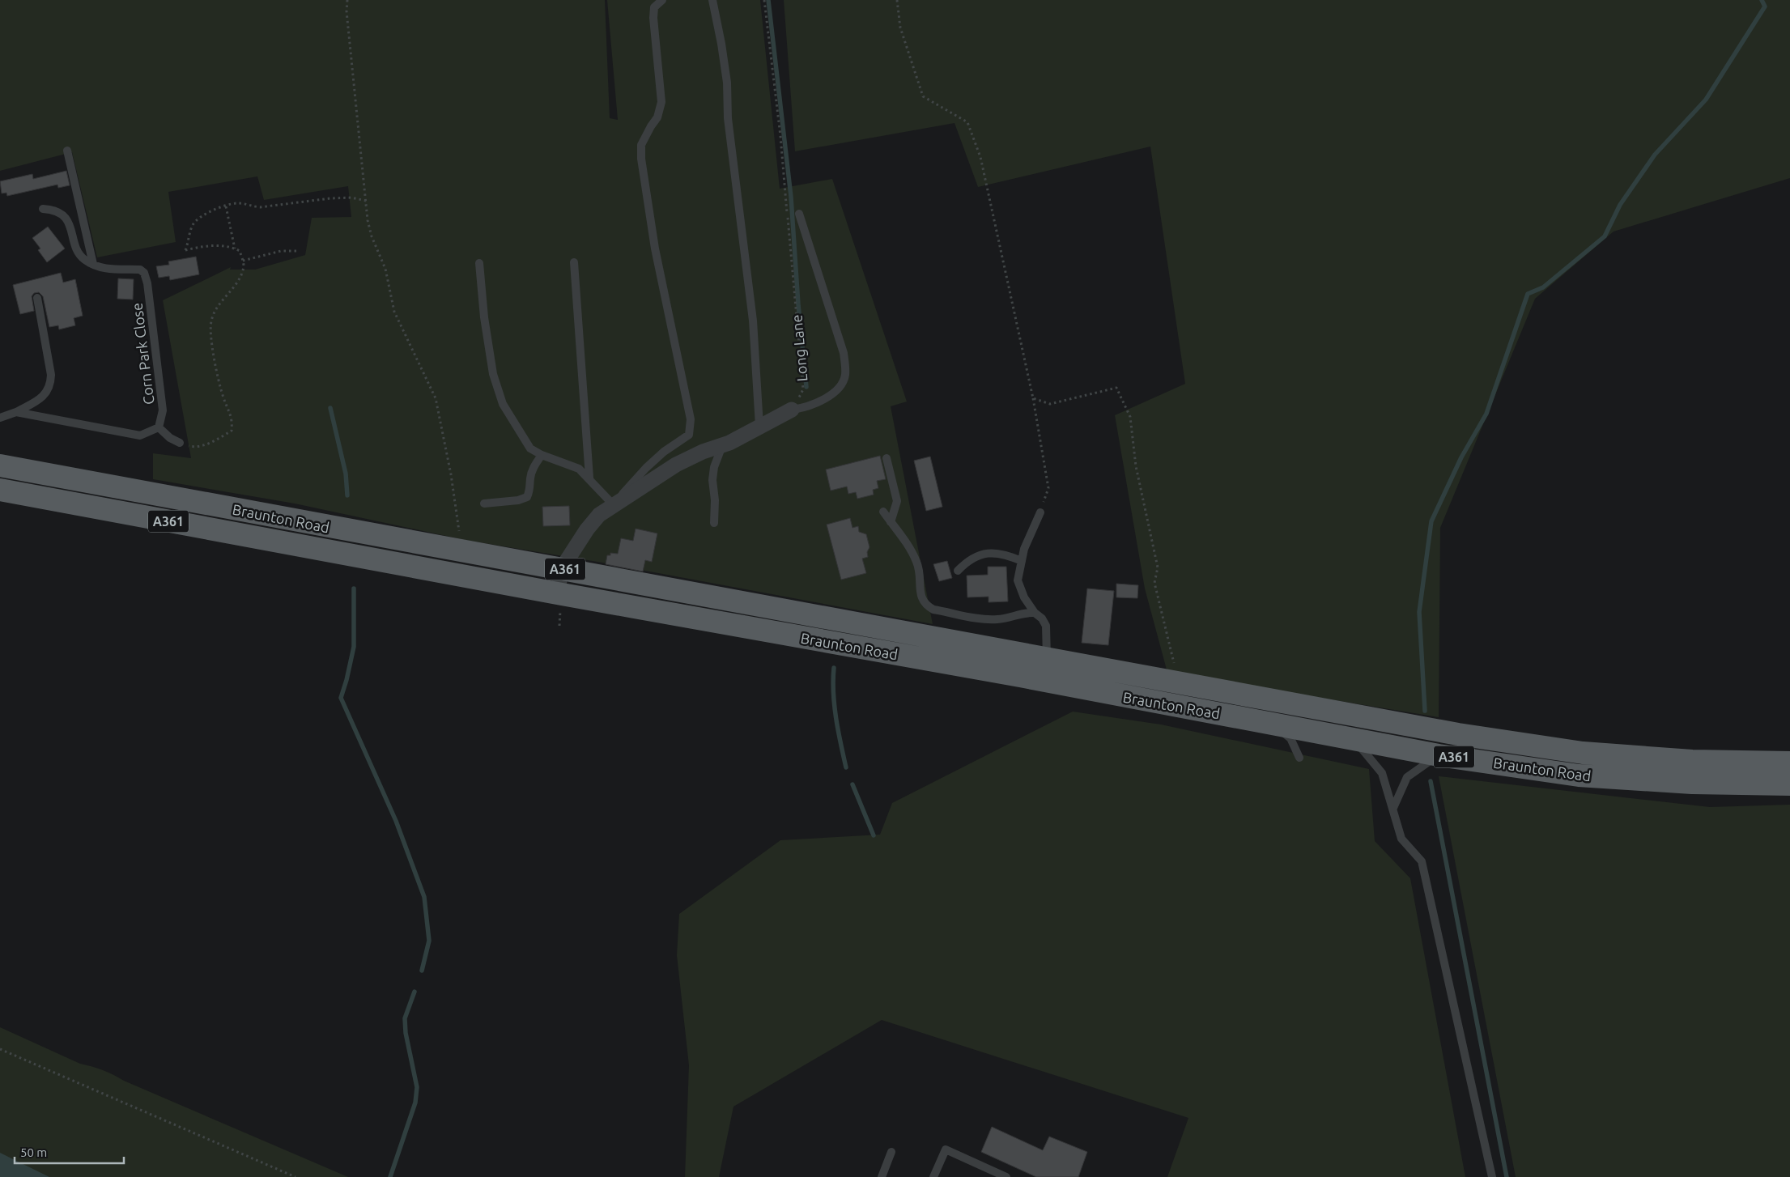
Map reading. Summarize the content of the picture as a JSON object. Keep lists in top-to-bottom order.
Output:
{
  "streets": {
    "main road": ["Braunton Road", "A361"],
    "lane": ["Corn Park Close"],
    "path": ["Long Lane"]
  },
  "scale_bar": "50 m"
}
